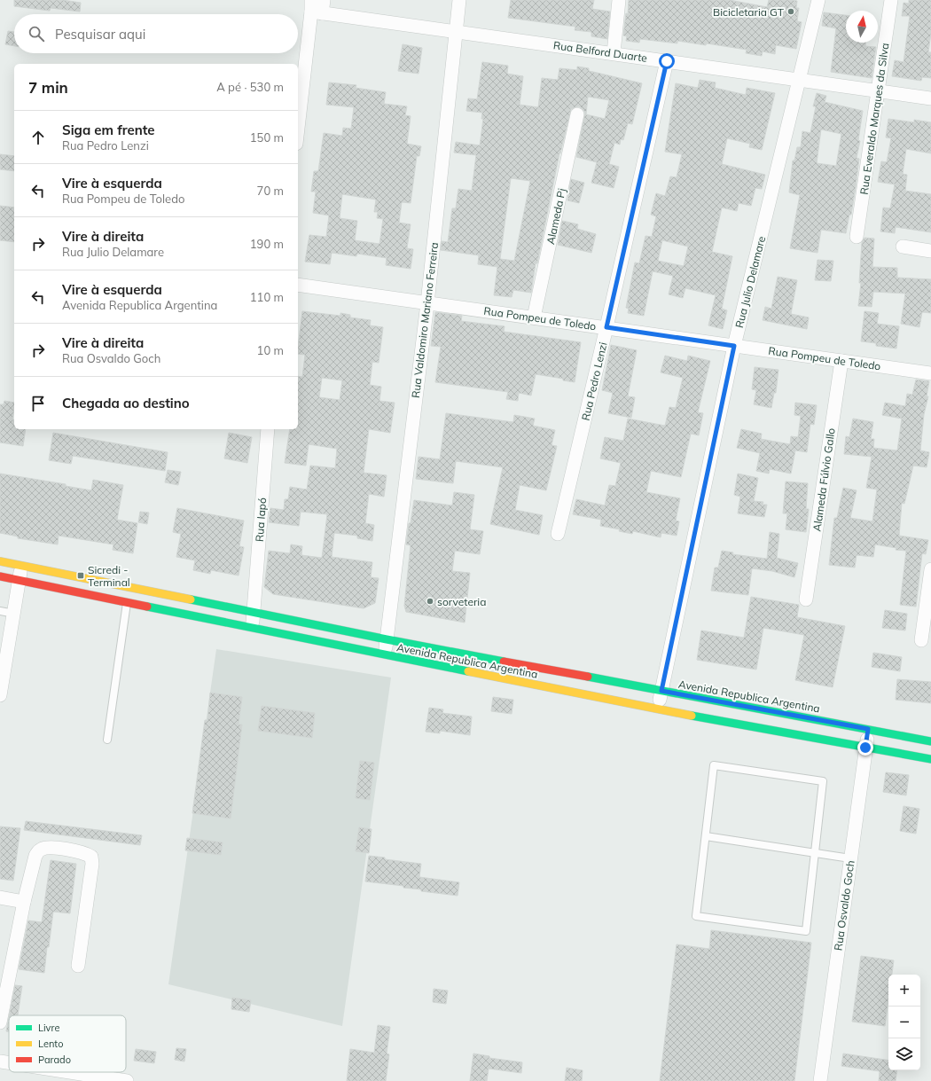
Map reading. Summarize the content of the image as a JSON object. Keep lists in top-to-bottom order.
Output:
{
  "streets": {
    "main road": ["Avenida Republica Argentina"],
    "street": [
      "Rua Belford Duarte",
      "Rua Everaldo Marques da Silva",
      "Alameda Pj",
      "Rua Julio Delamare",
      "Rua Pompeu de Toledo",
      "Rua Valdomiro Mariano Ferreira",
      "Rua Pedro Lenzi",
      "Alameda Fúlvio Gallo",
      "Rua Iapó",
      "Rua Osvaldo Goch"
    ]
  },
  "crossings": [
    ["Rua Belford Duarte", "Rua Everaldo Marques da Silva"],
    ["Rua Belford Duarte", "Rua Julio Delamare"],
    ["Rua Belford Duarte", "Rua Valdomiro Mariano Ferreira"],
    ["Rua Belford Duarte", "Rua Pedro Lenzi"],
    ["Alameda Pj", "Rua Pompeu de Toledo"],
    ["Rua Julio Delamare", "Rua Pompeu de Toledo"],
    ["Rua Julio Delamare", "Avenida Republica Argentina"],
    ["Rua Pompeu de Toledo", "Rua Valdomiro Mariano Ferreira"],
    ["Rua Pompeu de Toledo", "Rua Pedro Lenzi"],
    ["Rua Pompeu de Toledo", "Alameda Fúlvio Gallo"],
    ["Rua Valdomiro Mariano Ferreira", "Avenida Republica Argentina"],
    ["Rua Iapó", "Avenida Republica Argentina"],
    ["Avenida Republica Argentina", "Rua Osvaldo Goch"]
  ],
  "places": {
    "other": ["Bicicletaria GT", "sorveteria"],
    "transit": ["Sicredi - Terminal"]
  },
  "legend": ["Livre", "Lento", "Parado"],
  "north": "top",
  "page": {
    "search": "Pesquisar aqui",
    "heading": ["7 min", "A pé · 530 m"],
    "list": [
      ["Siga em frente", "Rua Pedro Lenzi", "150 m"],
      ["Vire à esquerda", "Rua Pompeu de Toledo", "70 m"],
      ["Vire à direita", "Rua Julio Delamare", "190 m"],
      ["Vire à esquerda", "Avenida Republica Argentina", "110 m"],
      ["Vire à direita", "Rua Osvaldo Goch", "10 m"],
      "Chegada ao destino"
    ],
    "map_buttons": ["+", "−"]
  }
}
